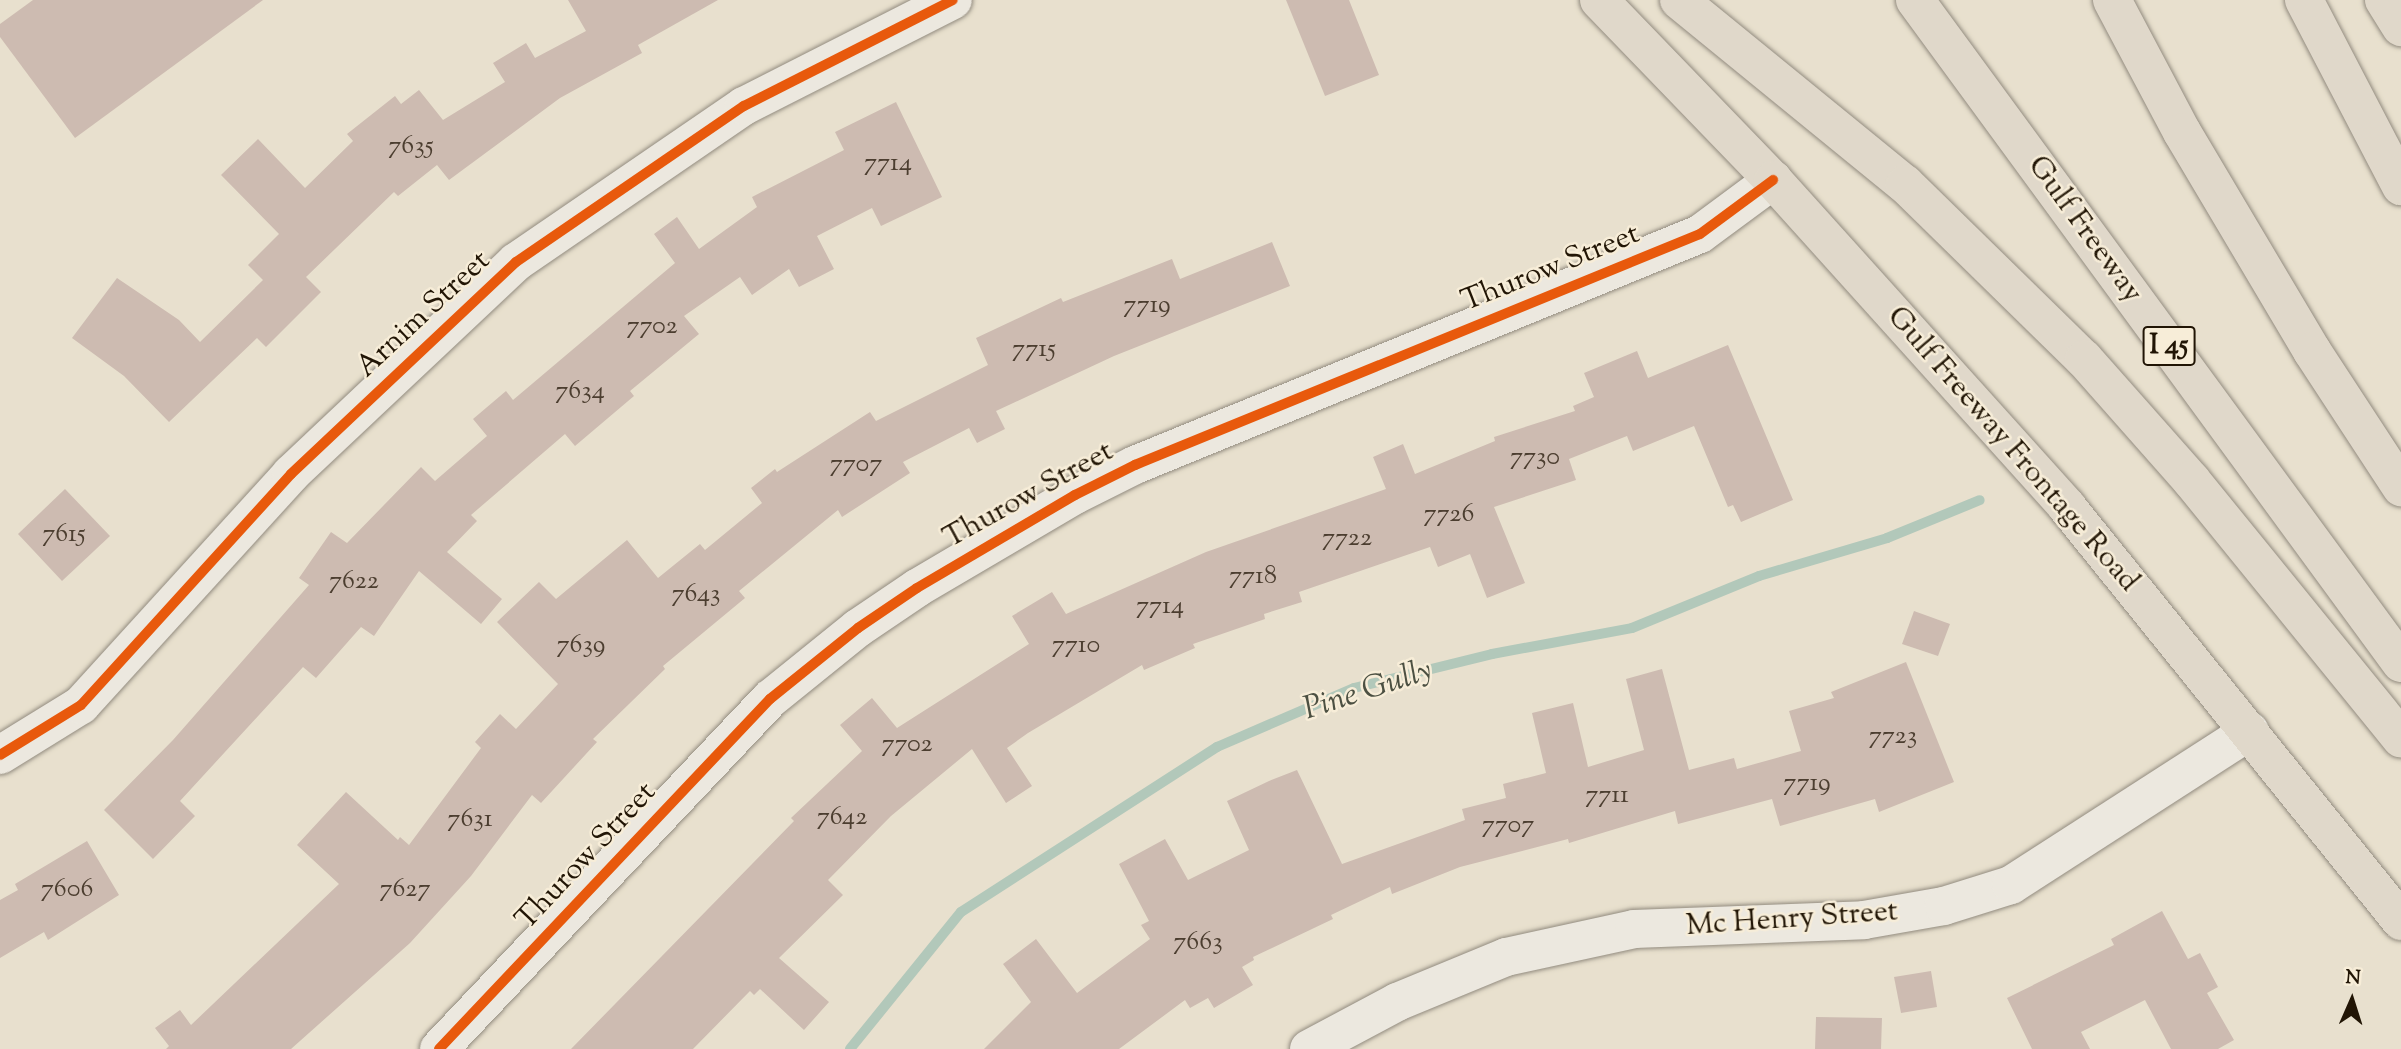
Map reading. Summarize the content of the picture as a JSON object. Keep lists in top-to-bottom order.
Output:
{
  "streets": {
    "main road": ["Gulf Freeway", "I 45", "Gulf Freeway Frontage Road"],
    "street": ["Thurow Street", "Arnim Street", "Mc Henry Street"]
  },
  "crossings": [
    ["Thurow Street", "Gulf Freeway Frontage Road"],
    ["Gulf Freeway Frontage Road", "Mc Henry Street"]
  ],
  "water": ["Pine Gully"],
  "house_numbers": [
    "7635",
    "7714",
    "7719",
    "7702",
    "7715",
    "7634",
    "7730",
    "7707",
    "7726",
    "7615",
    "7722",
    "7718",
    "7622",
    "7643",
    "7714",
    "7639",
    "7710",
    "7723",
    "7702",
    "7719",
    "7711",
    "7642",
    "7631",
    "7707",
    "7606",
    "7627",
    "7663"
  ],
  "north": "top"
}
